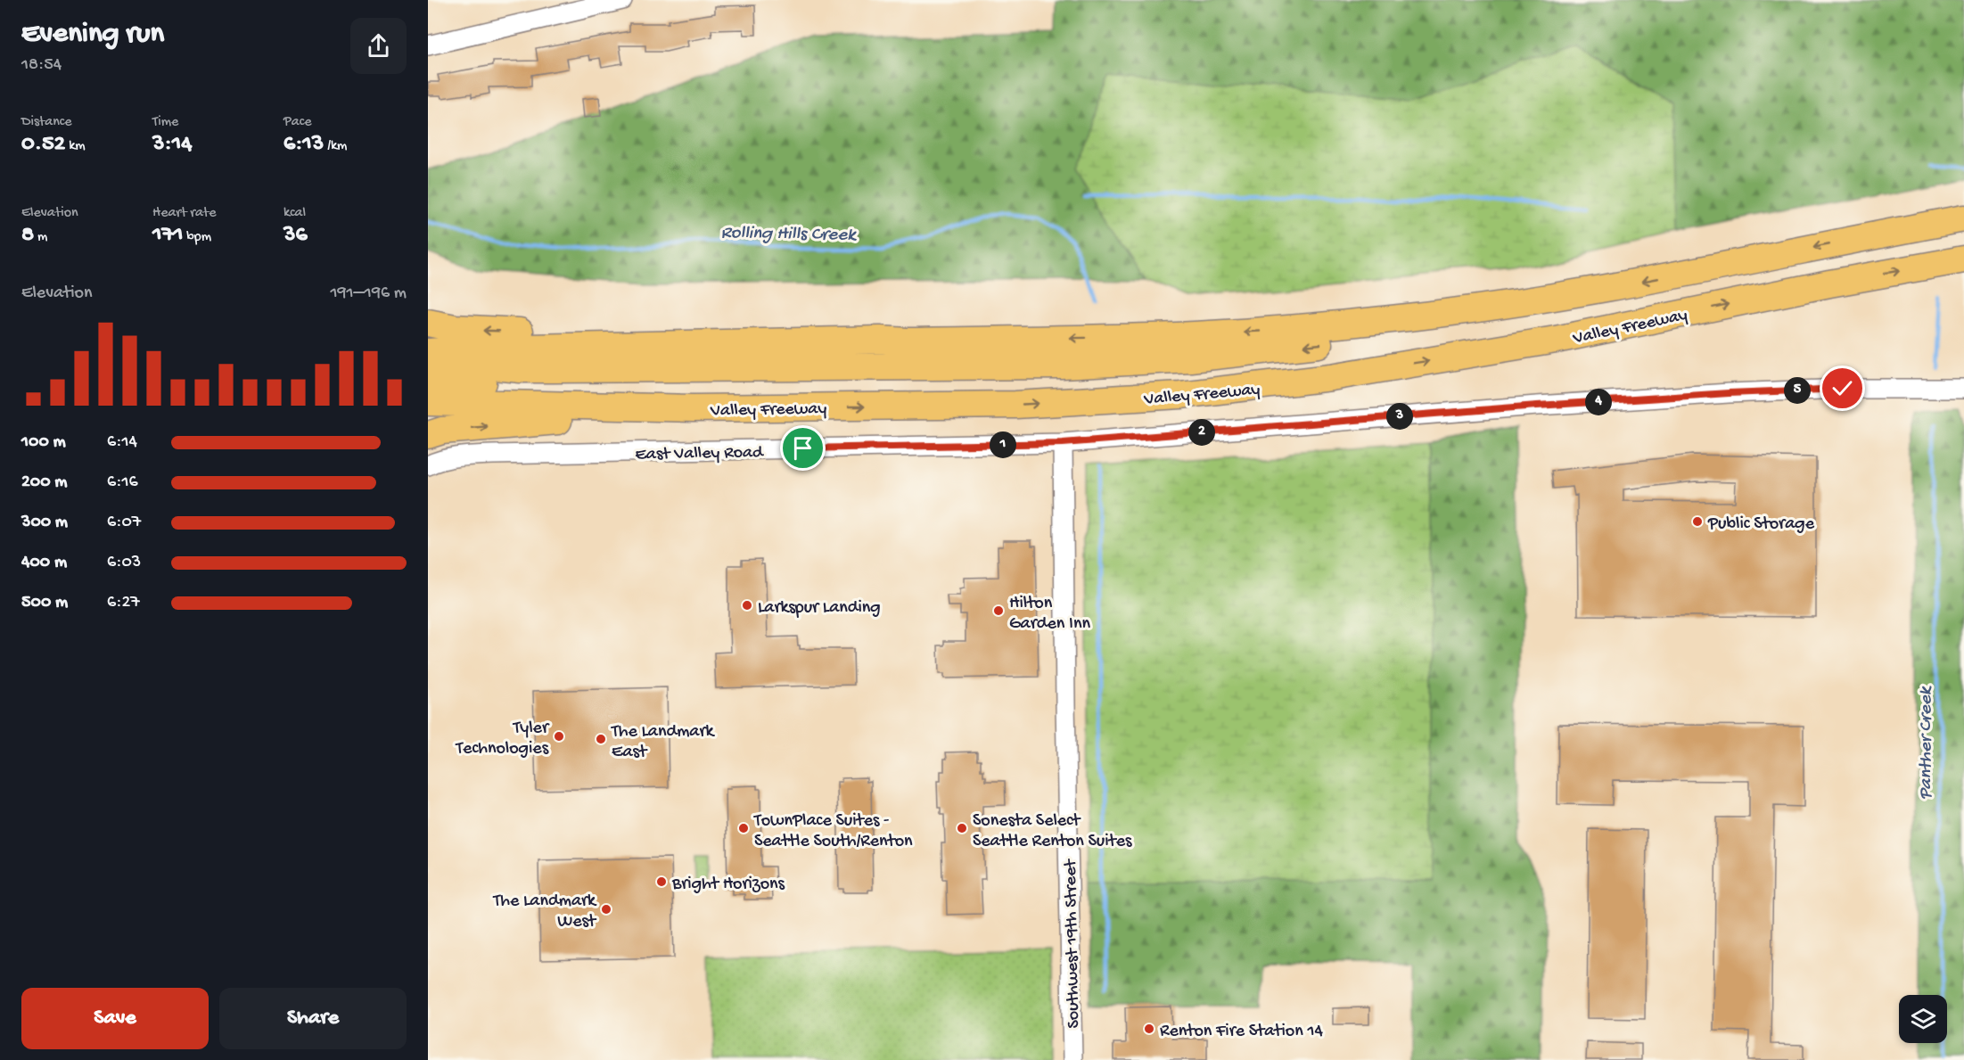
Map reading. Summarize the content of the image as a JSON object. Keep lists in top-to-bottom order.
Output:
{
  "streets": {
    "highway": ["Valley Freeway"],
    "street": ["East Valley Road", "Southwest 19th Street"]
  },
  "crossings": [
    ["East Valley Road", "Southwest 19th Street"]
  ],
  "water": ["Rolling Hills Creek", "Panther Creek"],
  "places": [
    "Public Storage",
    "Larkspur Landing",
    "Hilton Garden Inn",
    "Tyler Technologies",
    "The Landmark East",
    "TownPlace Suites - Seattle South/Renton",
    "Sonesta Select Seattle Renton Suites",
    "Bright Horizons",
    "The Landmark West",
    "Renton Fire Station 14"
  ],
  "page": {
    "heading": ["Evening run", "18:54"],
    "stats": [
      ["Distance", "0.52 km"],
      ["Time", "3:14"],
      ["Pace", "6:13 /km"],
      ["Elevation", "8 m"],
      ["Heart rate", "171 bpm"],
      ["kcal", "36"]
    ],
    "chart": ["Elevation", "191–196 m"],
    "pins": [
      "5",
      "4",
      "3",
      "2",
      "1"
    ],
    "list": [
      {
        "name": "100 m",
        "note": "6:14"
      },
      {
        "name": "200 m",
        "note": "6:16"
      },
      {
        "name": "300 m",
        "note": "6:07"
      },
      {
        "name": "400 m",
        "note": "6:03"
      },
      {
        "name": "500 m",
        "note": "6:27"
      }
    ],
    "buttons": ["Save", "Share"]
  }
}
